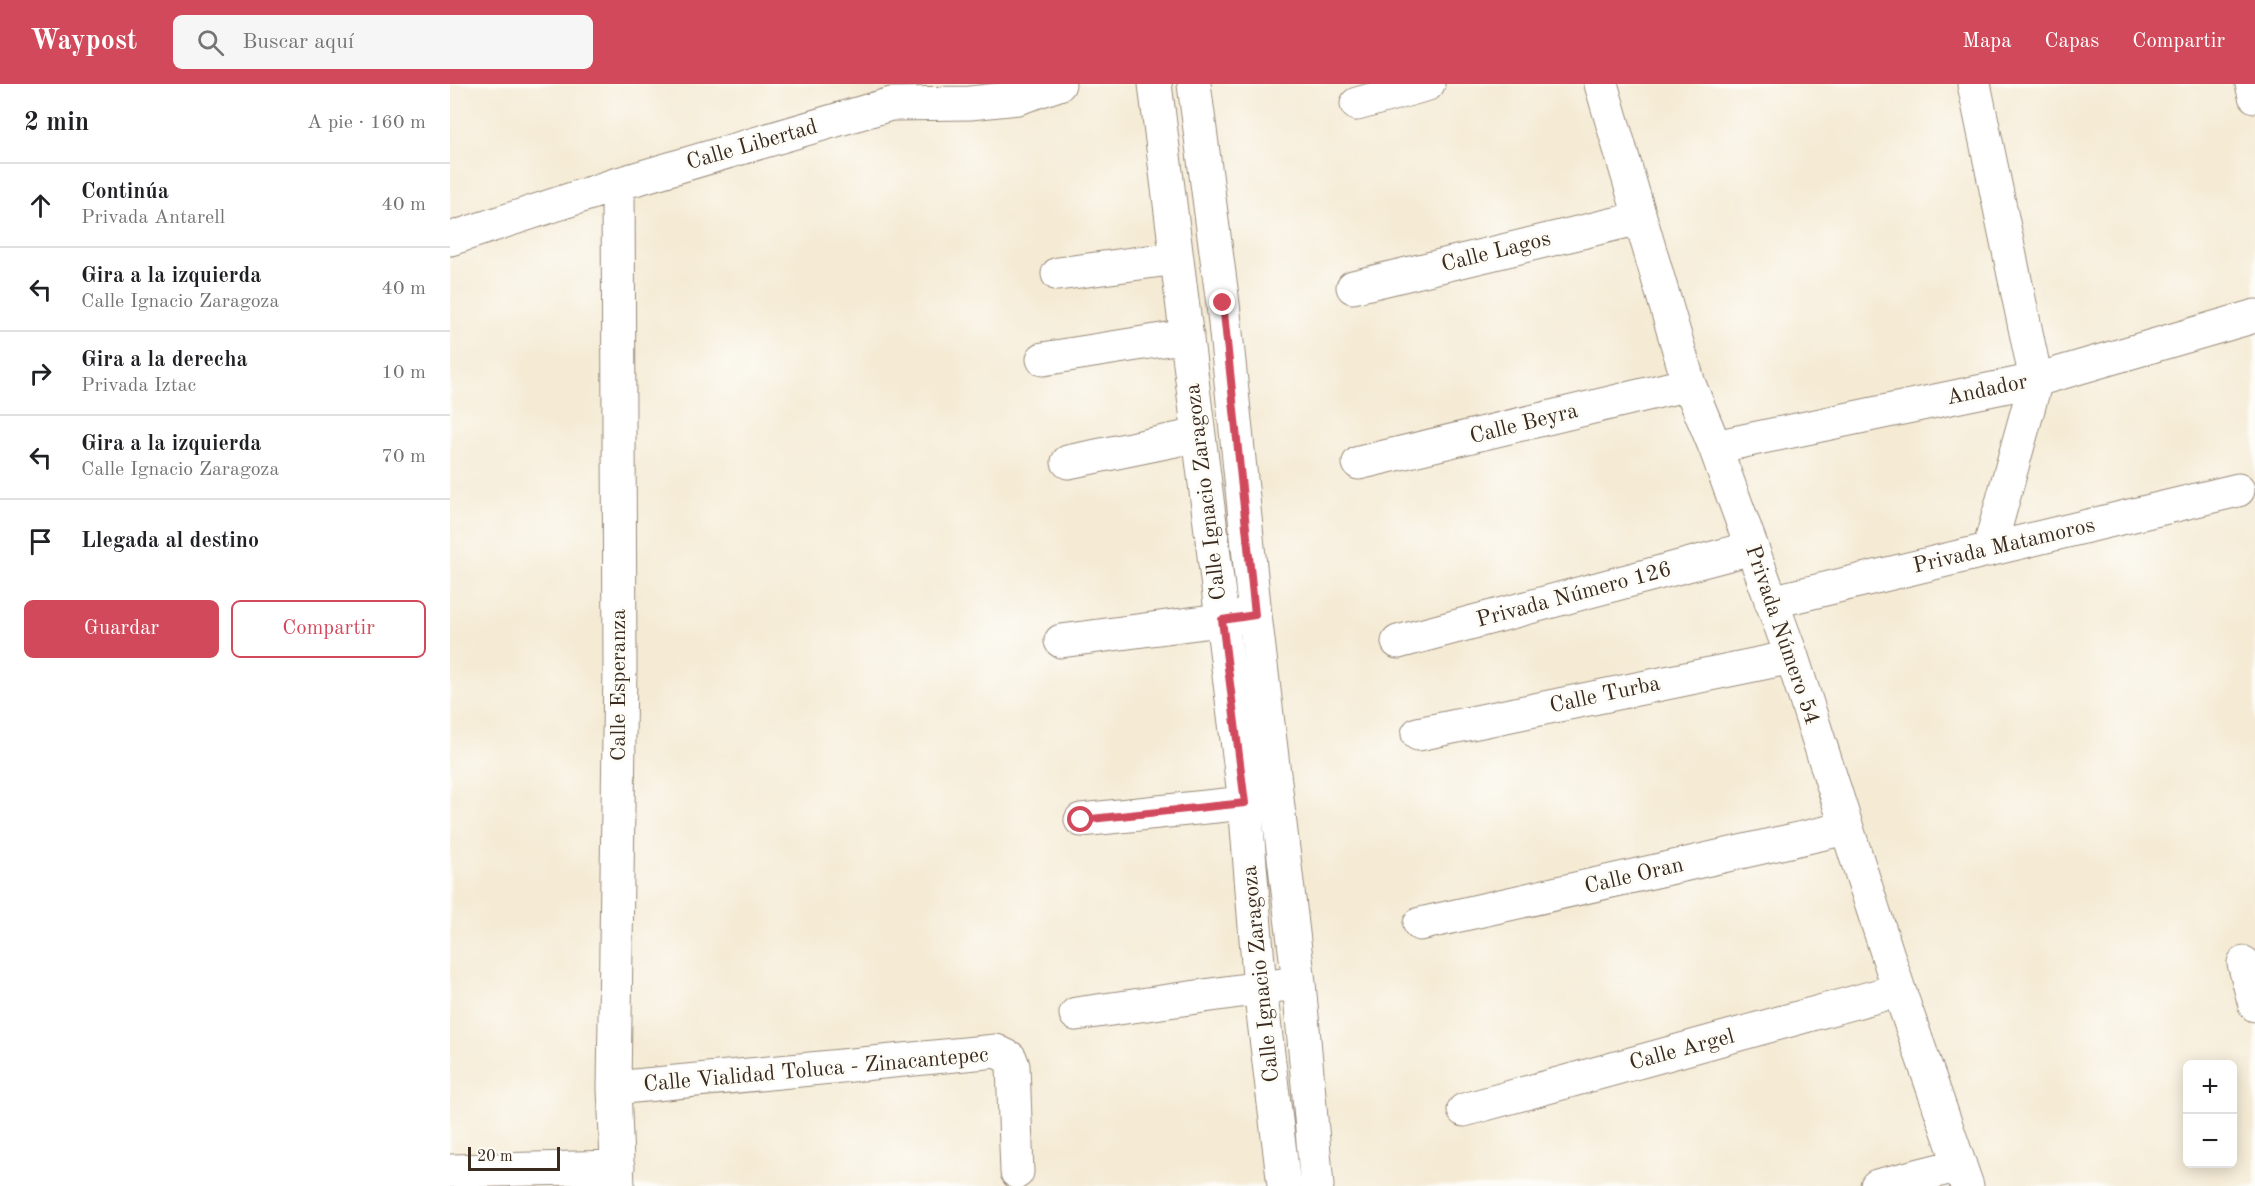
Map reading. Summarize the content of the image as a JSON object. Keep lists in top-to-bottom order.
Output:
{
  "streets": {
    "street": [
      "Calle Libertad",
      "Calle Lagos",
      "Andador",
      "Calle Beyra",
      "Calle Ignacio Zaragoza",
      "Privada Matamoros",
      "Privada Número 126",
      "Privada Número 54",
      "Calle Esperanza",
      "Calle Turba",
      "Calle Oran",
      "Calle Argel",
      "Calle Vialidad Toluca - Zinacantepec"
    ]
  },
  "crossings": [
    ["Calle Libertad", "Calle Esperanza"],
    ["Calle Lagos", "Privada Número 54"],
    ["Andador", "Privada Número 54"],
    ["Calle Beyra", "Privada Número 54"],
    ["Privada Matamoros", "Privada Número 54"],
    ["Privada Número 126", "Privada Número 54"],
    ["Privada Número 54", "Calle Turba"],
    ["Privada Número 54", "Calle Oran"],
    ["Privada Número 54", "Calle Argel"],
    ["Calle Esperanza", "Calle Vialidad Toluca - Zinacantepec"]
  ],
  "scale_bar": "20 m",
  "page": {
    "header": "Waypost",
    "search": "Buscar aquí",
    "nav": ["Mapa", "Capas", "Compartir"],
    "heading": ["2 min", "A pie · 160 m"],
    "list": [
      ["Continúa", "Privada Antarell", "40 m"],
      ["Gira a la izquierda", "Calle Ignacio Zaragoza", "40 m"],
      ["Gira a la derecha", "Privada Iztac", "10 m"],
      ["Gira a la izquierda", "Calle Ignacio Zaragoza", "70 m"],
      "Llegada al destino"
    ],
    "buttons": ["Guardar", "Compartir"],
    "map_buttons": ["+", "−"],
    "scale": "20 m"
  }
}
